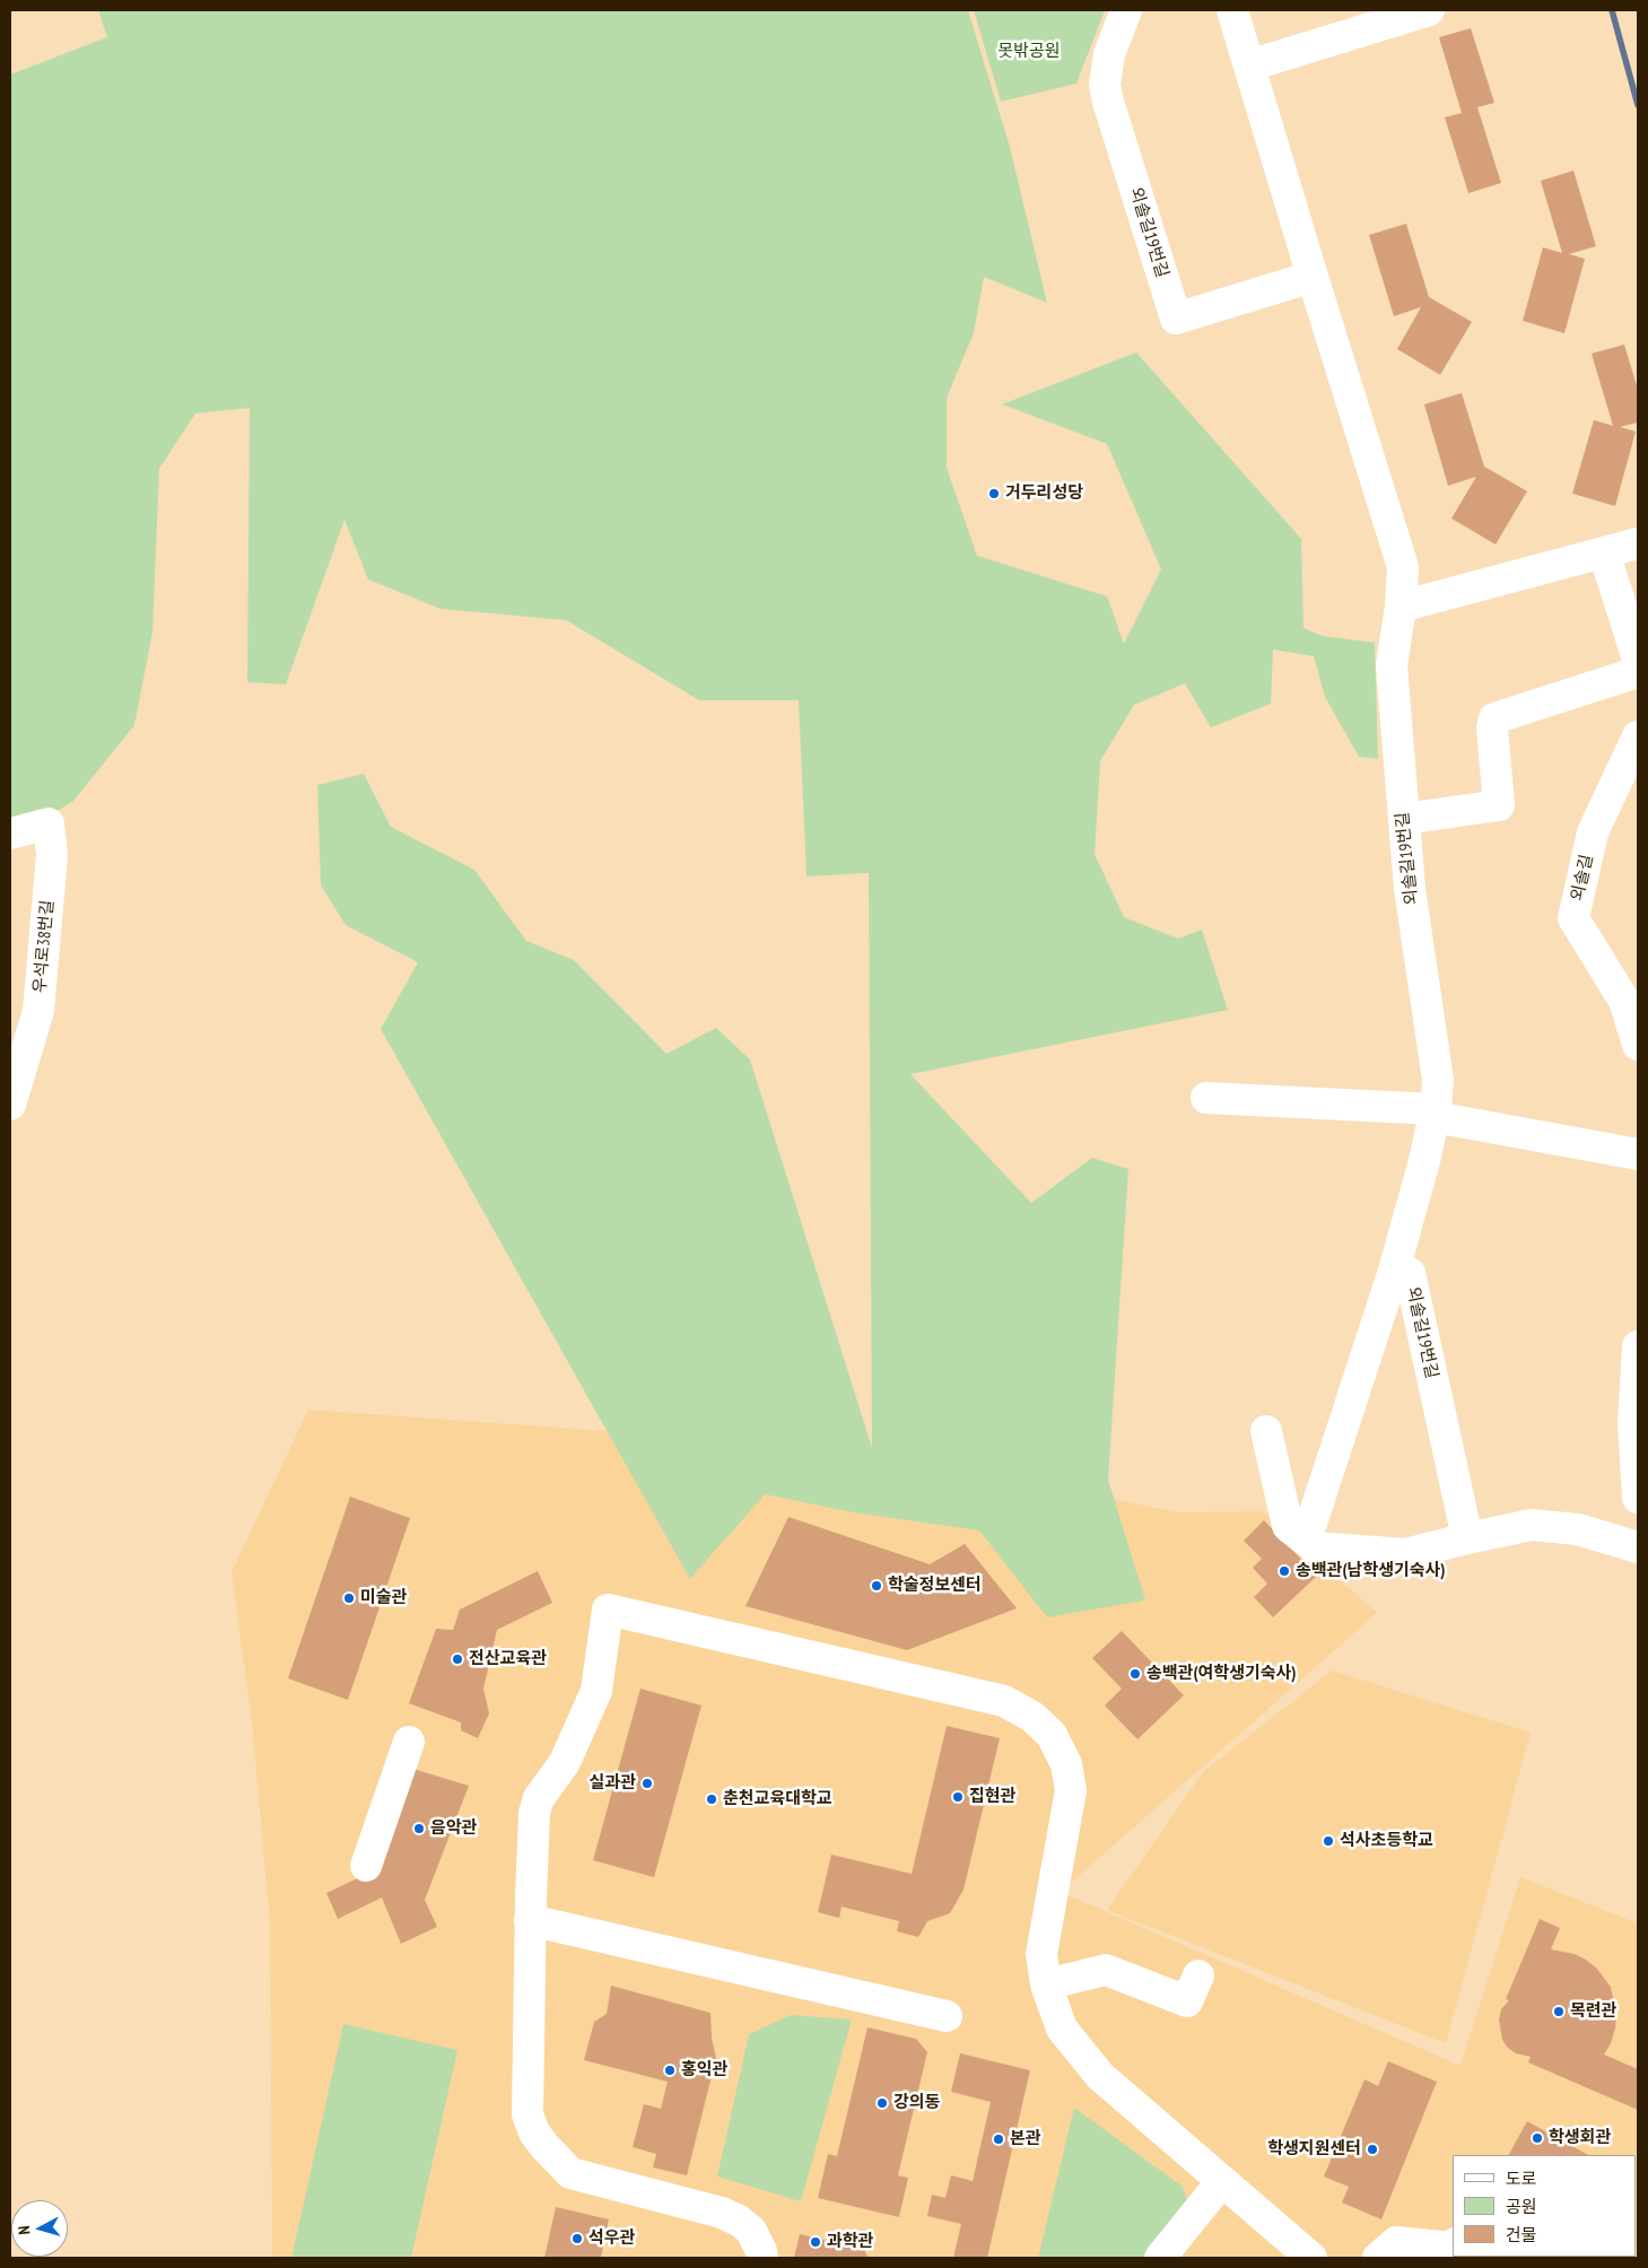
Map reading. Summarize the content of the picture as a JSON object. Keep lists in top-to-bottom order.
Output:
{
  "streets": {
    "street": ["외솔길19번길", "외솔길", "우석로38번길"]
  },
  "parks": ["못밖공원"],
  "places": [
    "거두리성당",
    "송백관(남학생기숙사)",
    "학술정보센터",
    "미술관",
    "전산교육관",
    "송백관(여학생기숙사)",
    "실과관",
    "집현관",
    "춘천교육대학교",
    "음악관",
    "석사초등학교",
    "목련관",
    "홍익관",
    "강의동",
    "학생회관",
    "본관",
    "학생지원센터",
    "석우관",
    "과학관"
  ],
  "legend": ["도로", "공원", "건물"],
  "north": "left"
}
